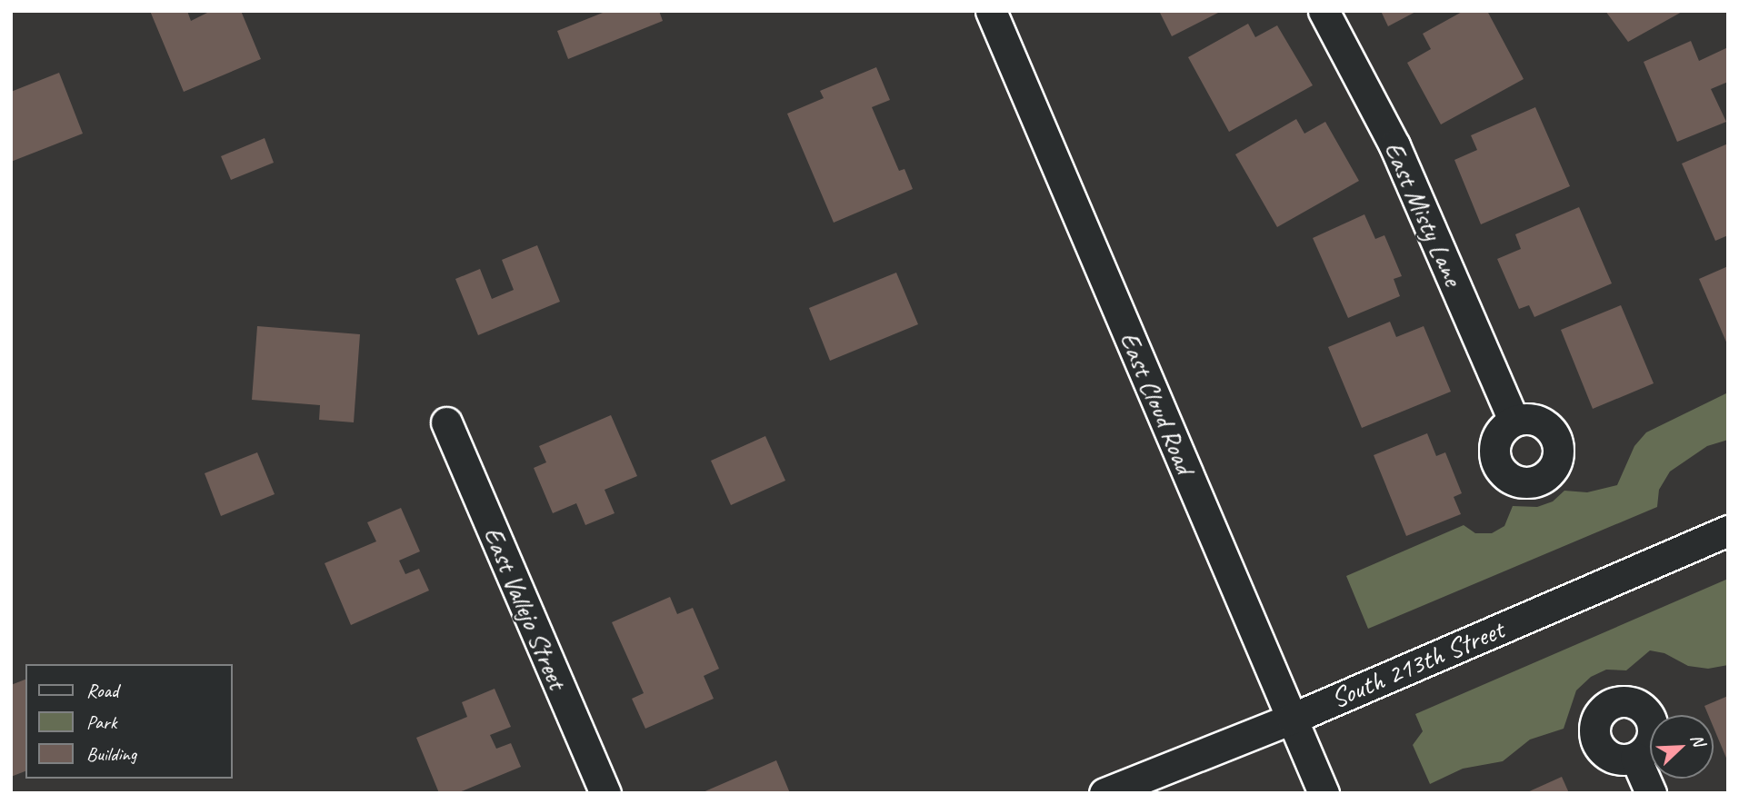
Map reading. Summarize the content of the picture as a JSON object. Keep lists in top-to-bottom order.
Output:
{
  "streets": {
    "street": [
      "East Misty Lane",
      "East Cloud Road",
      "East Vallejo Street",
      "South 213th Street"
    ]
  },
  "crossings": [
    ["East Cloud Road", "South 213th Street"]
  ],
  "legend": ["Road", "Park", "Building"],
  "north": "top right"
}
